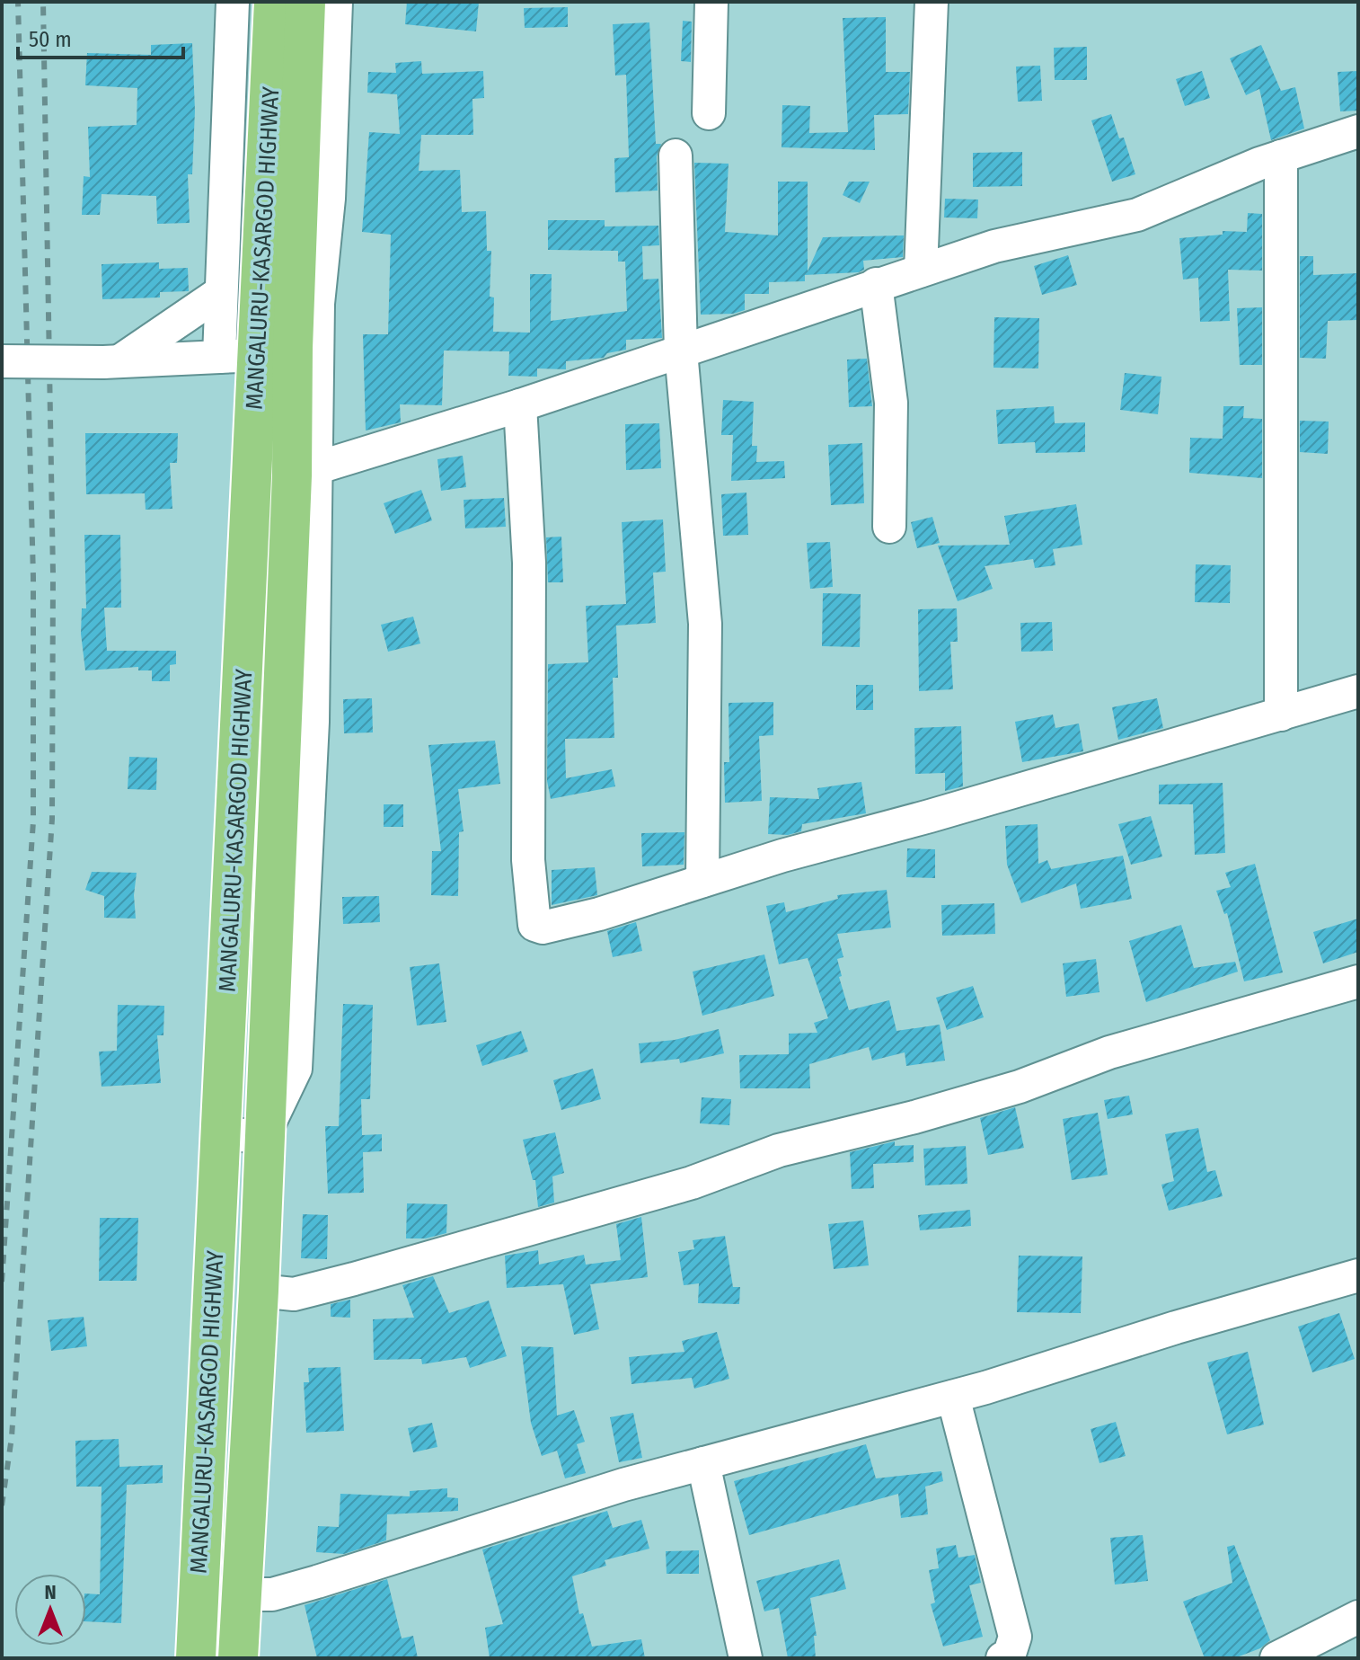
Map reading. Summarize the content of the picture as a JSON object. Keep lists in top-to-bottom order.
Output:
{
  "streets": {
    "highway": ["MANGALURU-KASARGOD HIGHWAY"]
  },
  "scale_bar": "50 m",
  "north": "top"
}
